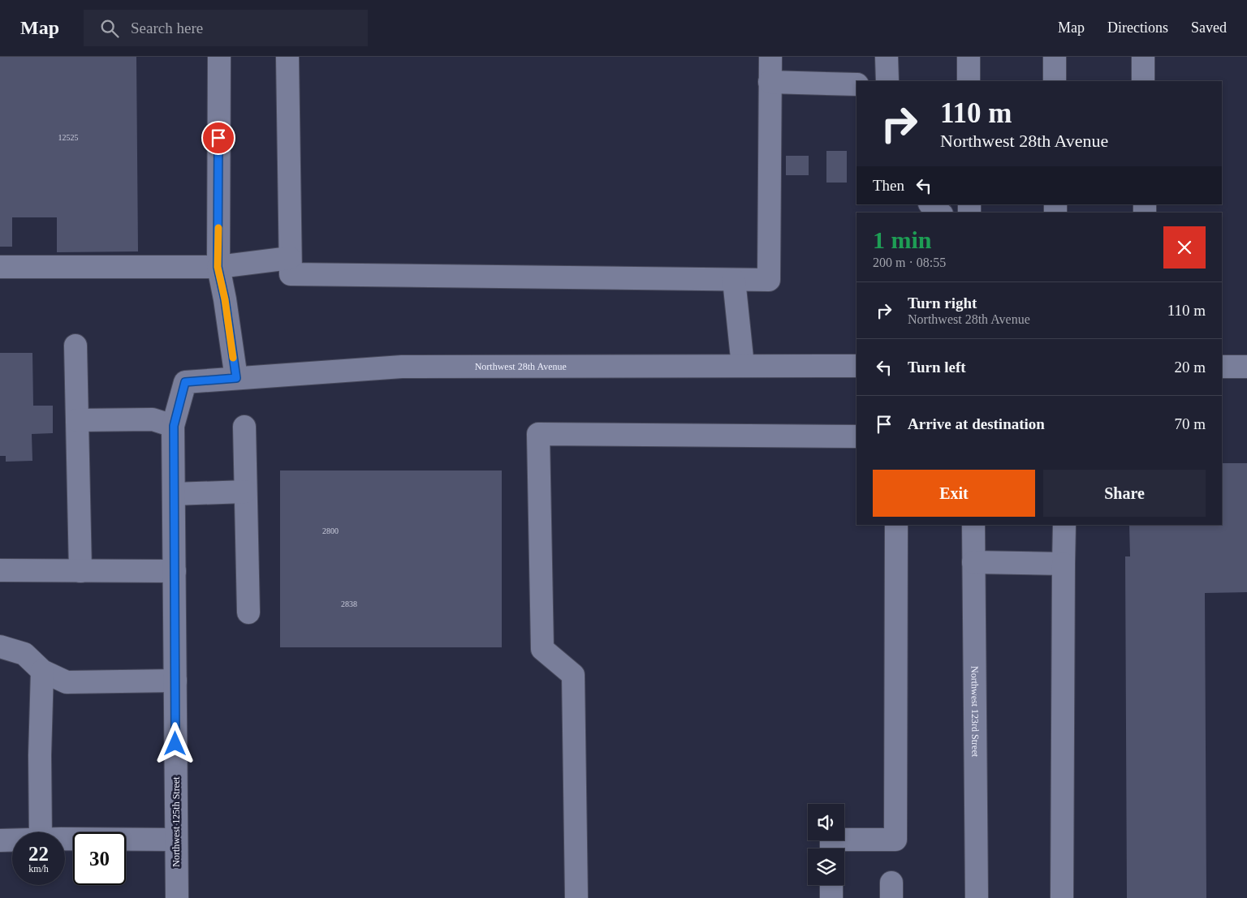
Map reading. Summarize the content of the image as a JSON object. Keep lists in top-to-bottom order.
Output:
{
  "streets": {
    "street": ["Northwest 28th Avenue", "Northwest 123rd Street", "Northwest 125th Street"]
  },
  "crossings": [
    ["Northwest 28th Avenue", "Northwest 125th Street"]
  ],
  "house_numbers": ["12525", "2800", "2838"],
  "page": {
    "header": "Map",
    "search": "Search here",
    "nav": ["Map", "Directions", "Saved"],
    "turn": ["110 m", "Northwest 28th Avenue"],
    "then": "Then",
    "heading": ["1 min", "200 m · 08:55"],
    "list": [
      {
        "name": "Turn right",
        "note": "Northwest 28th Avenue",
        "value": "110 m"
      },
      {
        "name": "Turn left",
        "value": "20 m"
      },
      {
        "name": "Arrive at destination",
        "value": "70 m"
      }
    ],
    "buttons": ["Exit", "Share"],
    "speed": "22 km/h",
    "limit": "30"
  }
}
